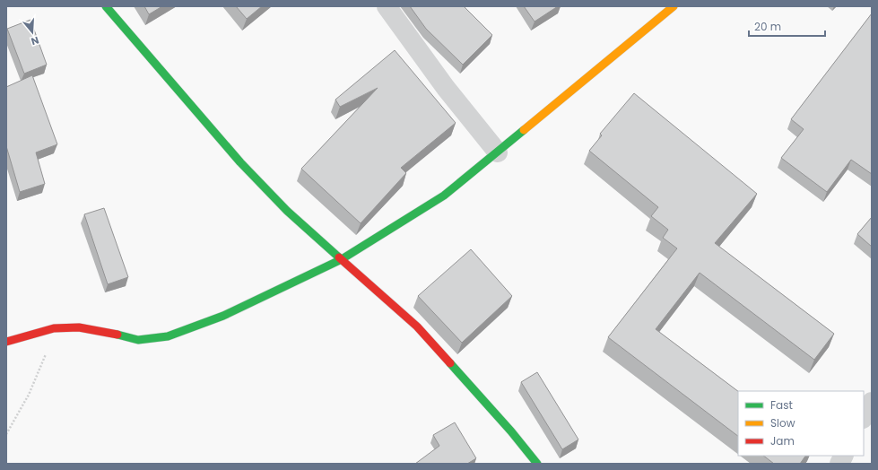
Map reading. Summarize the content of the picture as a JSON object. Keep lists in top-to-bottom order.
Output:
{
  "legend": ["Fast", "Slow", "Jam"],
  "scale_bar": "20 m",
  "north": "bottom"
}
